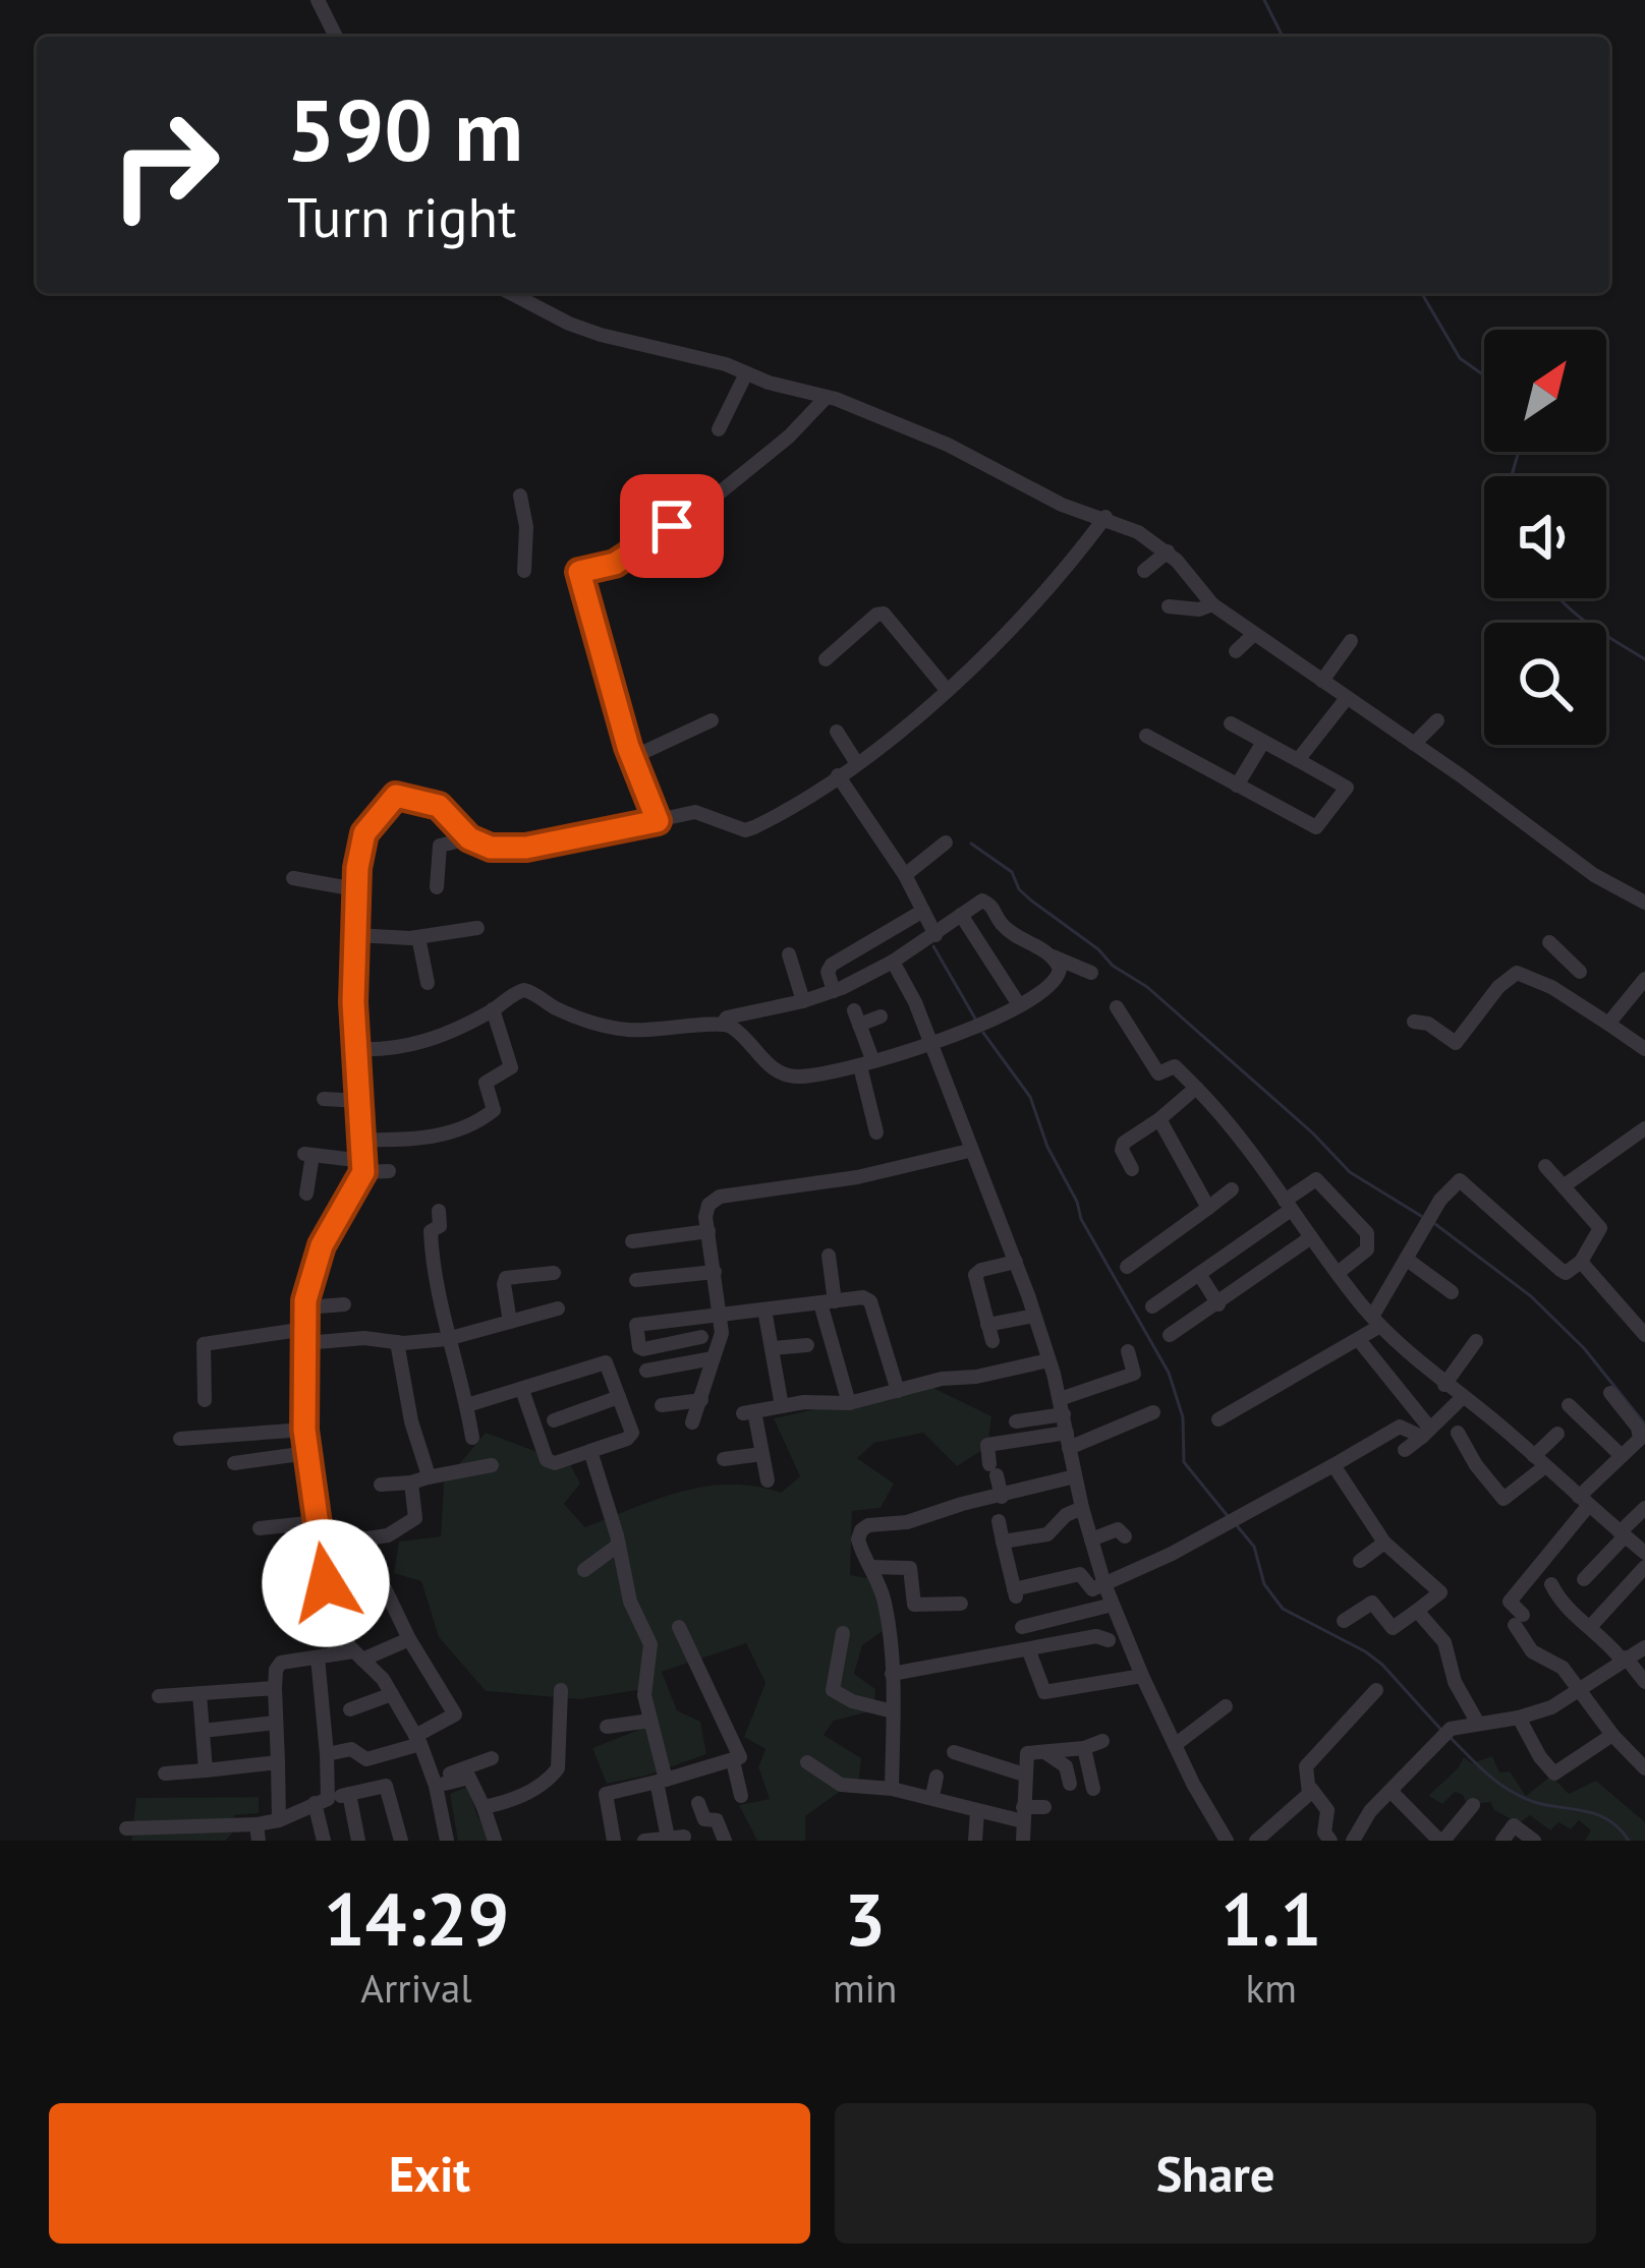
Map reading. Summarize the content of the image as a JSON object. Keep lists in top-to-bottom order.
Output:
{
  "north": "top right",
  "page": {
    "turn": ["590 m", "Turn right"],
    "eta": [
      "14:29",
      "Arrival",
      "3",
      "min",
      "1.1",
      "km"
    ],
    "buttons": ["Exit", "Share"]
  }
}
